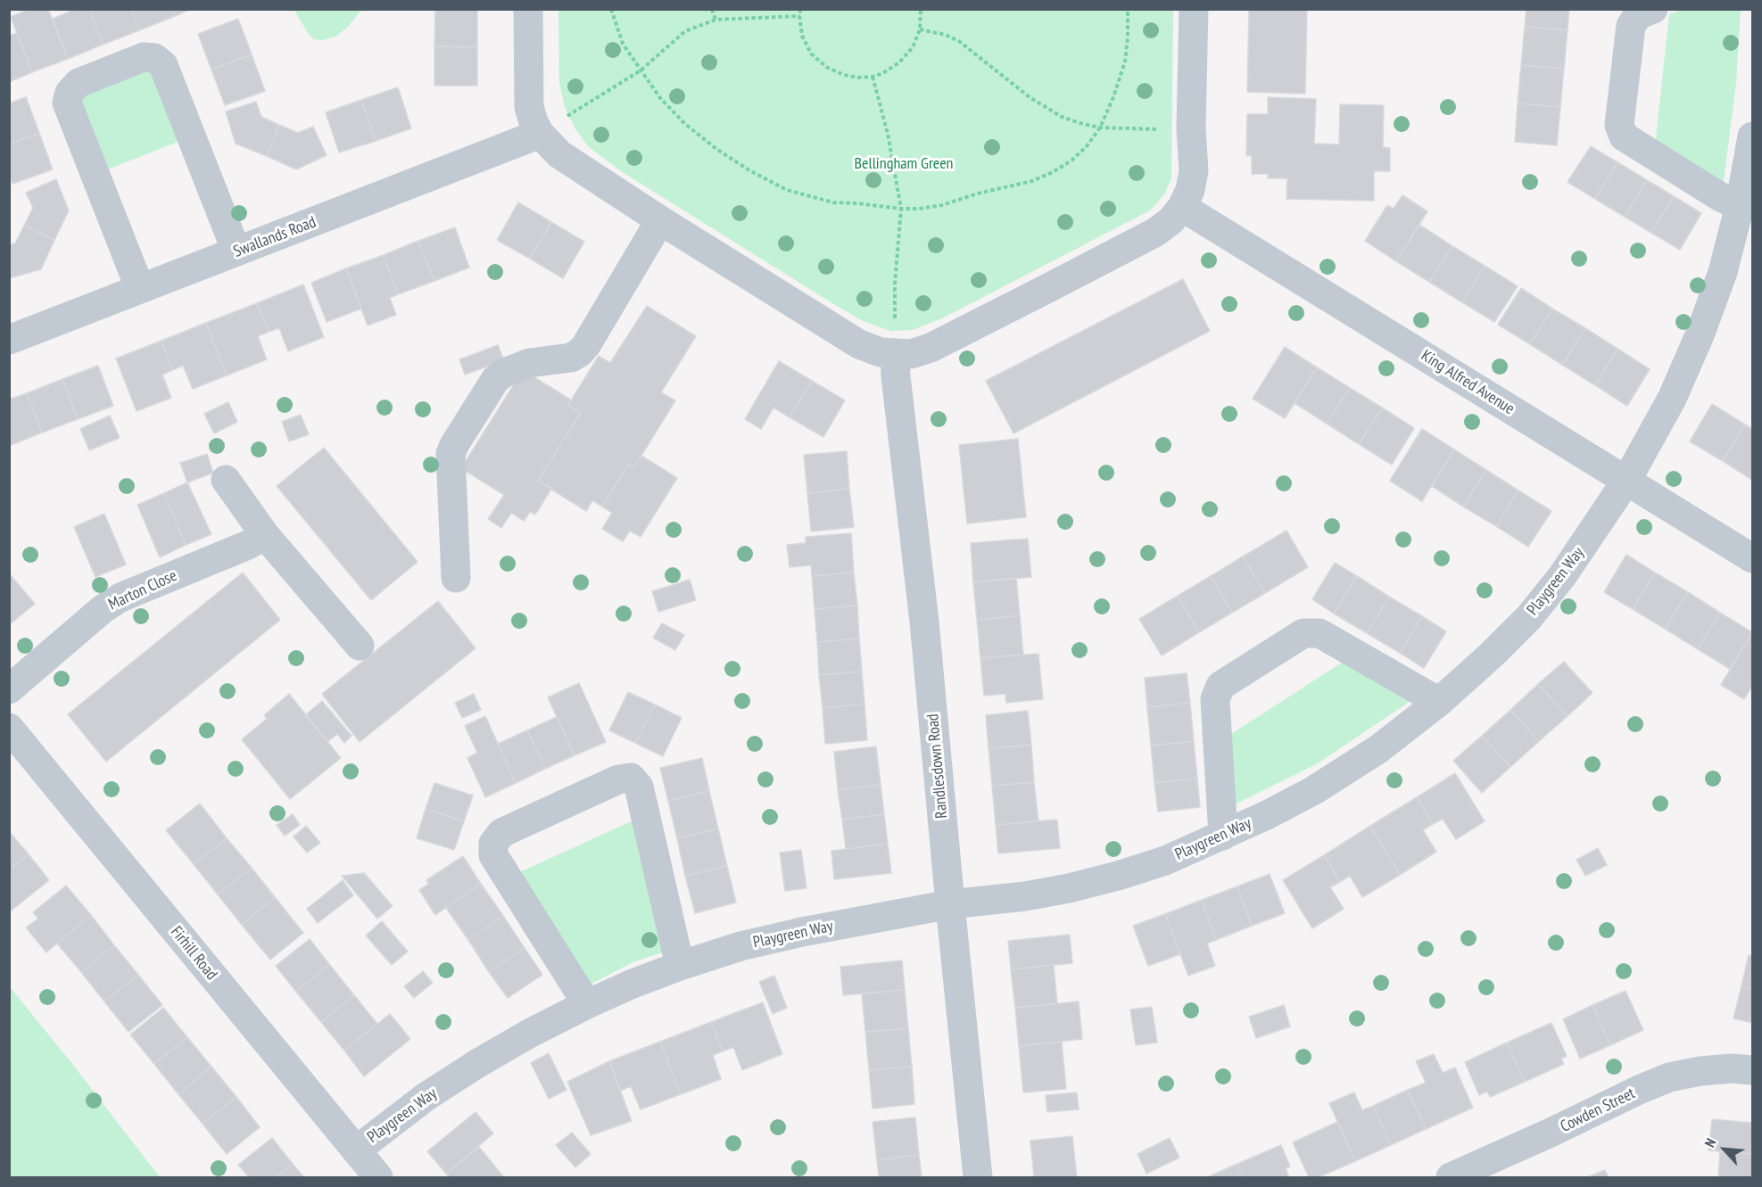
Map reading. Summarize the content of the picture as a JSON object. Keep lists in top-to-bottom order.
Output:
{
  "streets": {
    "street": [
      "Swallands Road",
      "King Alfred Avenue",
      "Playgreen Way",
      "Marton Close",
      "Randlesdown Road",
      "Firhill Road",
      "Cowden Street"
    ]
  },
  "crossings": [
    ["King Alfred Avenue", "Playgreen Way"],
    ["Playgreen Way", "Randlesdown Road"],
    ["Playgreen Way", "Firhill Road"]
  ],
  "parks": ["Bellingham Green"],
  "north": "top left"
}
